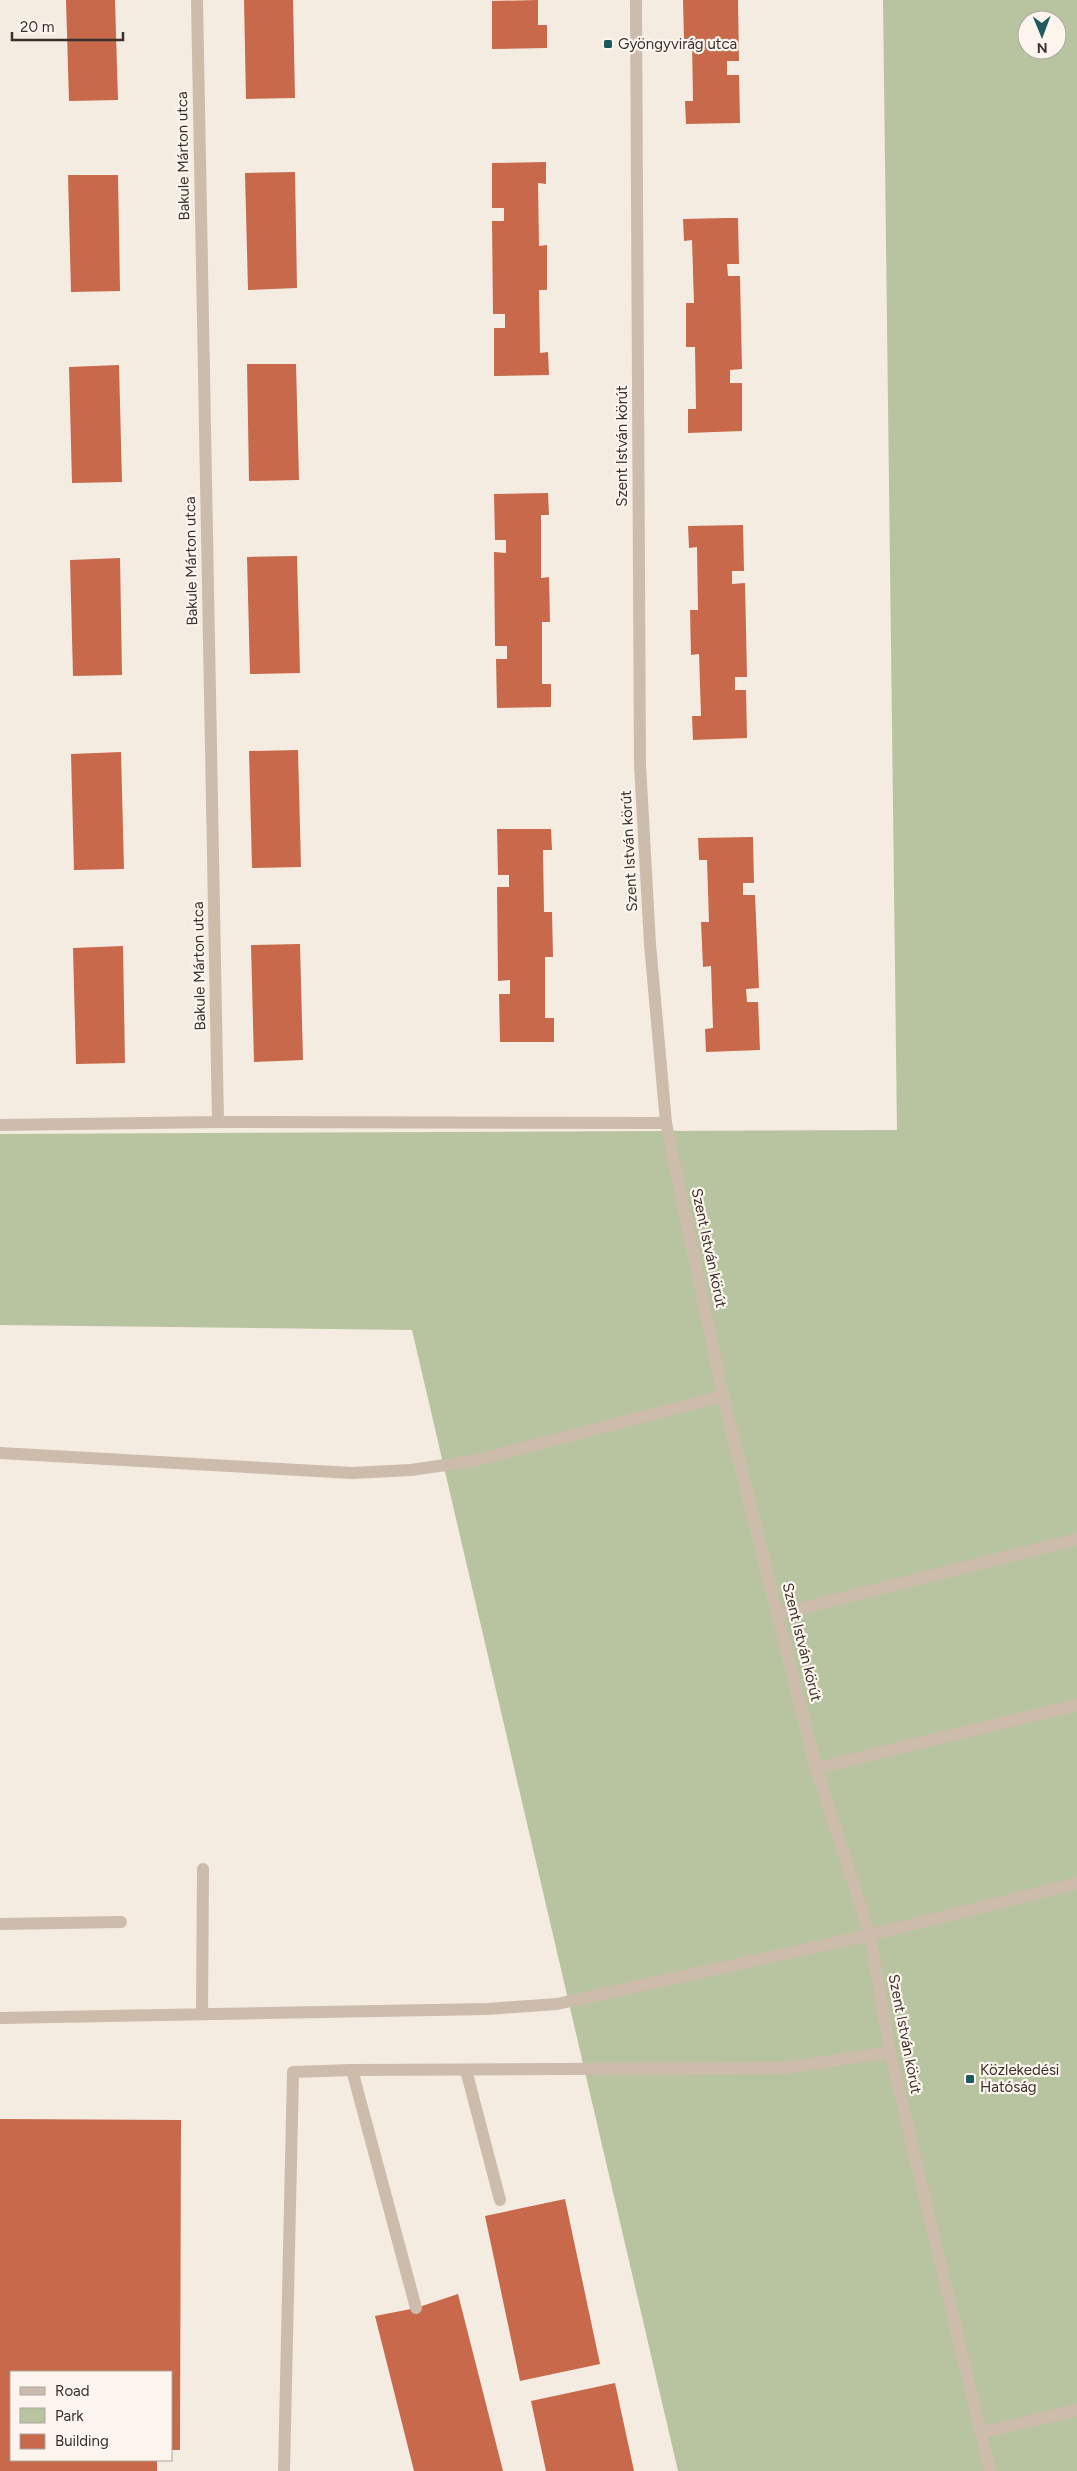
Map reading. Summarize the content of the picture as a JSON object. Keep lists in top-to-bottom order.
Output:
{
  "streets": {
    "street": ["Bakule Márton utca", "Szent István körút"]
  },
  "places": {
    "transit": ["Gyöngyvirág utca", "Közlekedési Hatóság"]
  },
  "legend": ["Road", "Park", "Building"],
  "scale_bar": "20 m",
  "north": "bottom"
}
